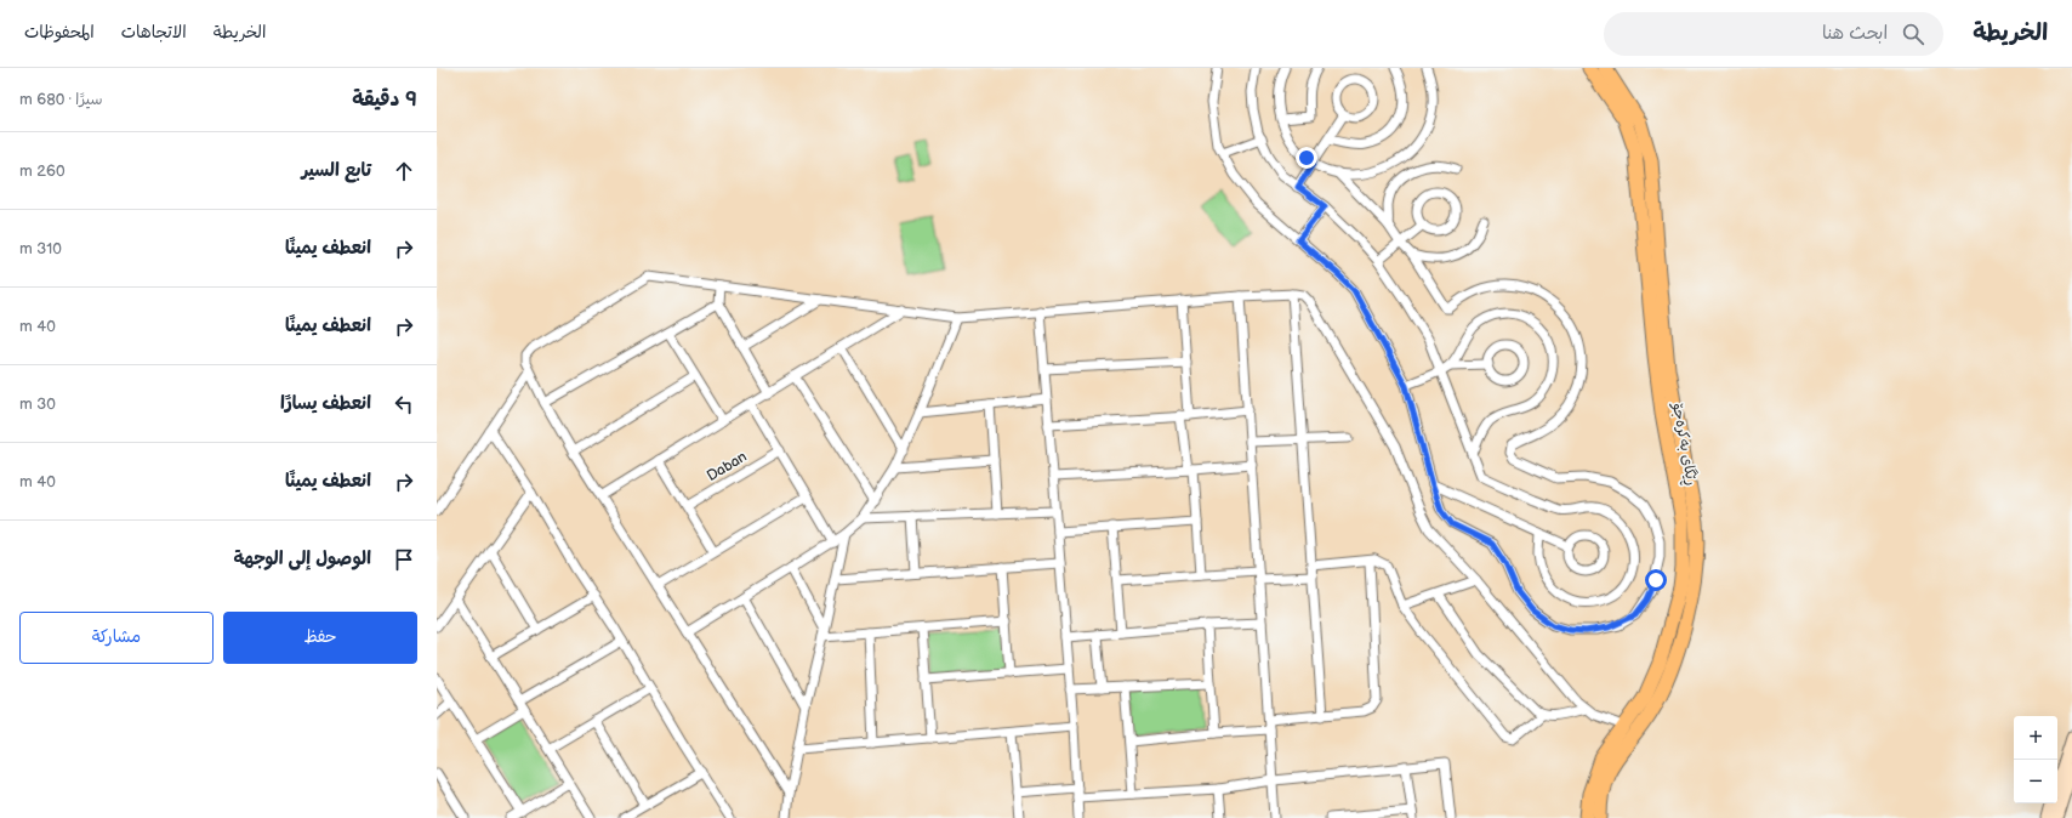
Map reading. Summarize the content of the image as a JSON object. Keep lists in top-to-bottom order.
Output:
{
  "streets": {
    "main road": ["ڕێگای بەکرەجۆ"],
    "street": ["Daban"]
  },
  "page": {
    "header": "الخريطة",
    "search": "ابحث هنا",
    "nav": ["الخريطة", "الاتجاهات", "المحفوظات"],
    "heading": ["9 دقيقة", "سيرًا · 680 m"],
    "list": [
      ["تابع السير", "260 m"],
      ["انعطف يمينًا", "310 m"],
      ["انعطف يمينًا", "40 m"],
      ["انعطف يسارًا", "30 m"],
      ["انعطف يمينًا", "40 m"],
      "الوصول إلى الوجهة"
    ],
    "buttons": ["حفظ", "مشاركة"],
    "map_buttons": ["+", "−"]
  }
}
